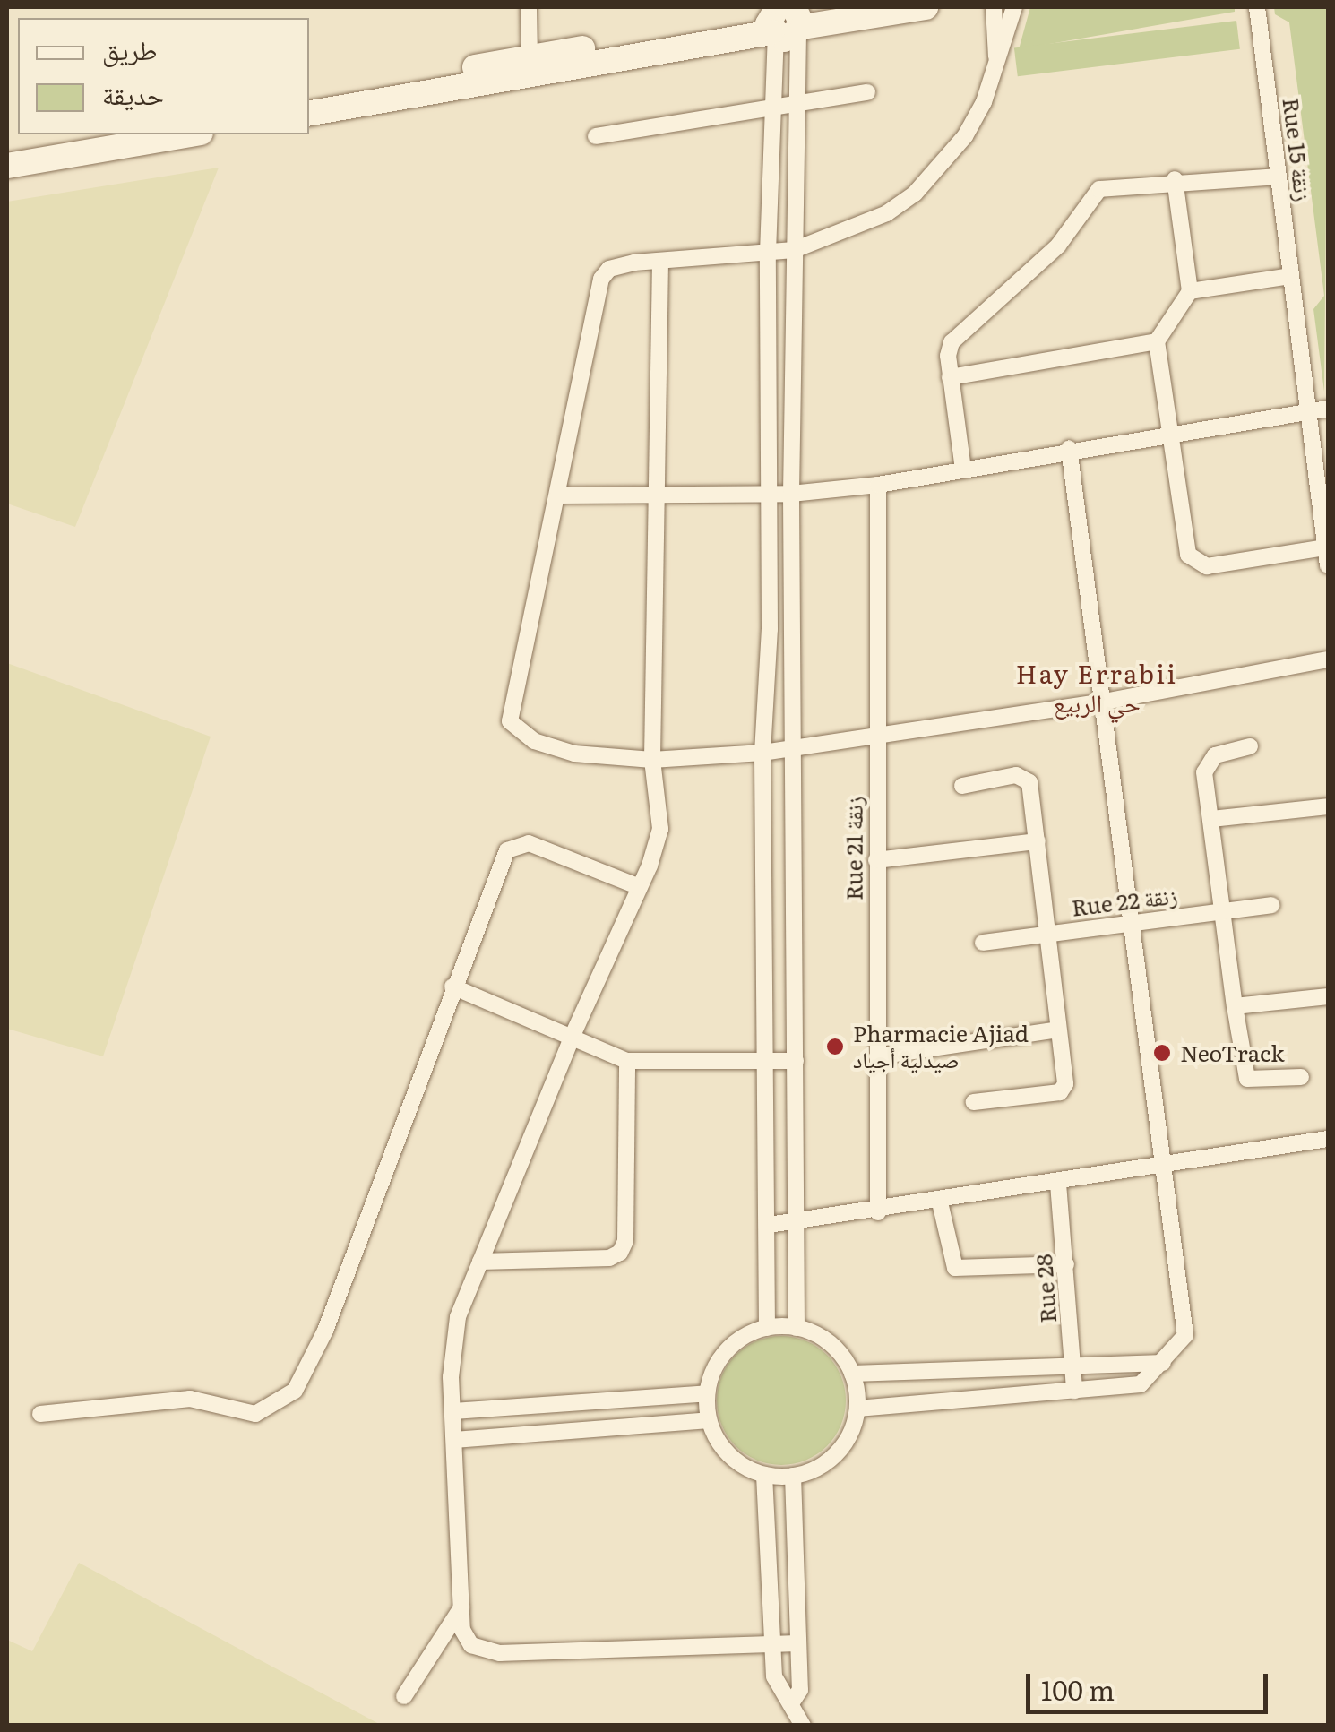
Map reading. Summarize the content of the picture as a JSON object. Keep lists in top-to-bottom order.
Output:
{
  "streets": {
    "street": [
      "Rue 15 زنقة",
      "Rue 21 زنقة",
      "Rue 22 زنقة",
      "Rue 28"
    ]
  },
  "districts": ["Hay Errabii حي الربيع"],
  "places": ["Pharmacie Ajiad صيدلية أجياد", "NeoTrack"],
  "legend": ["طريق", "حديقة"],
  "scale_bar": "100 m"
}
